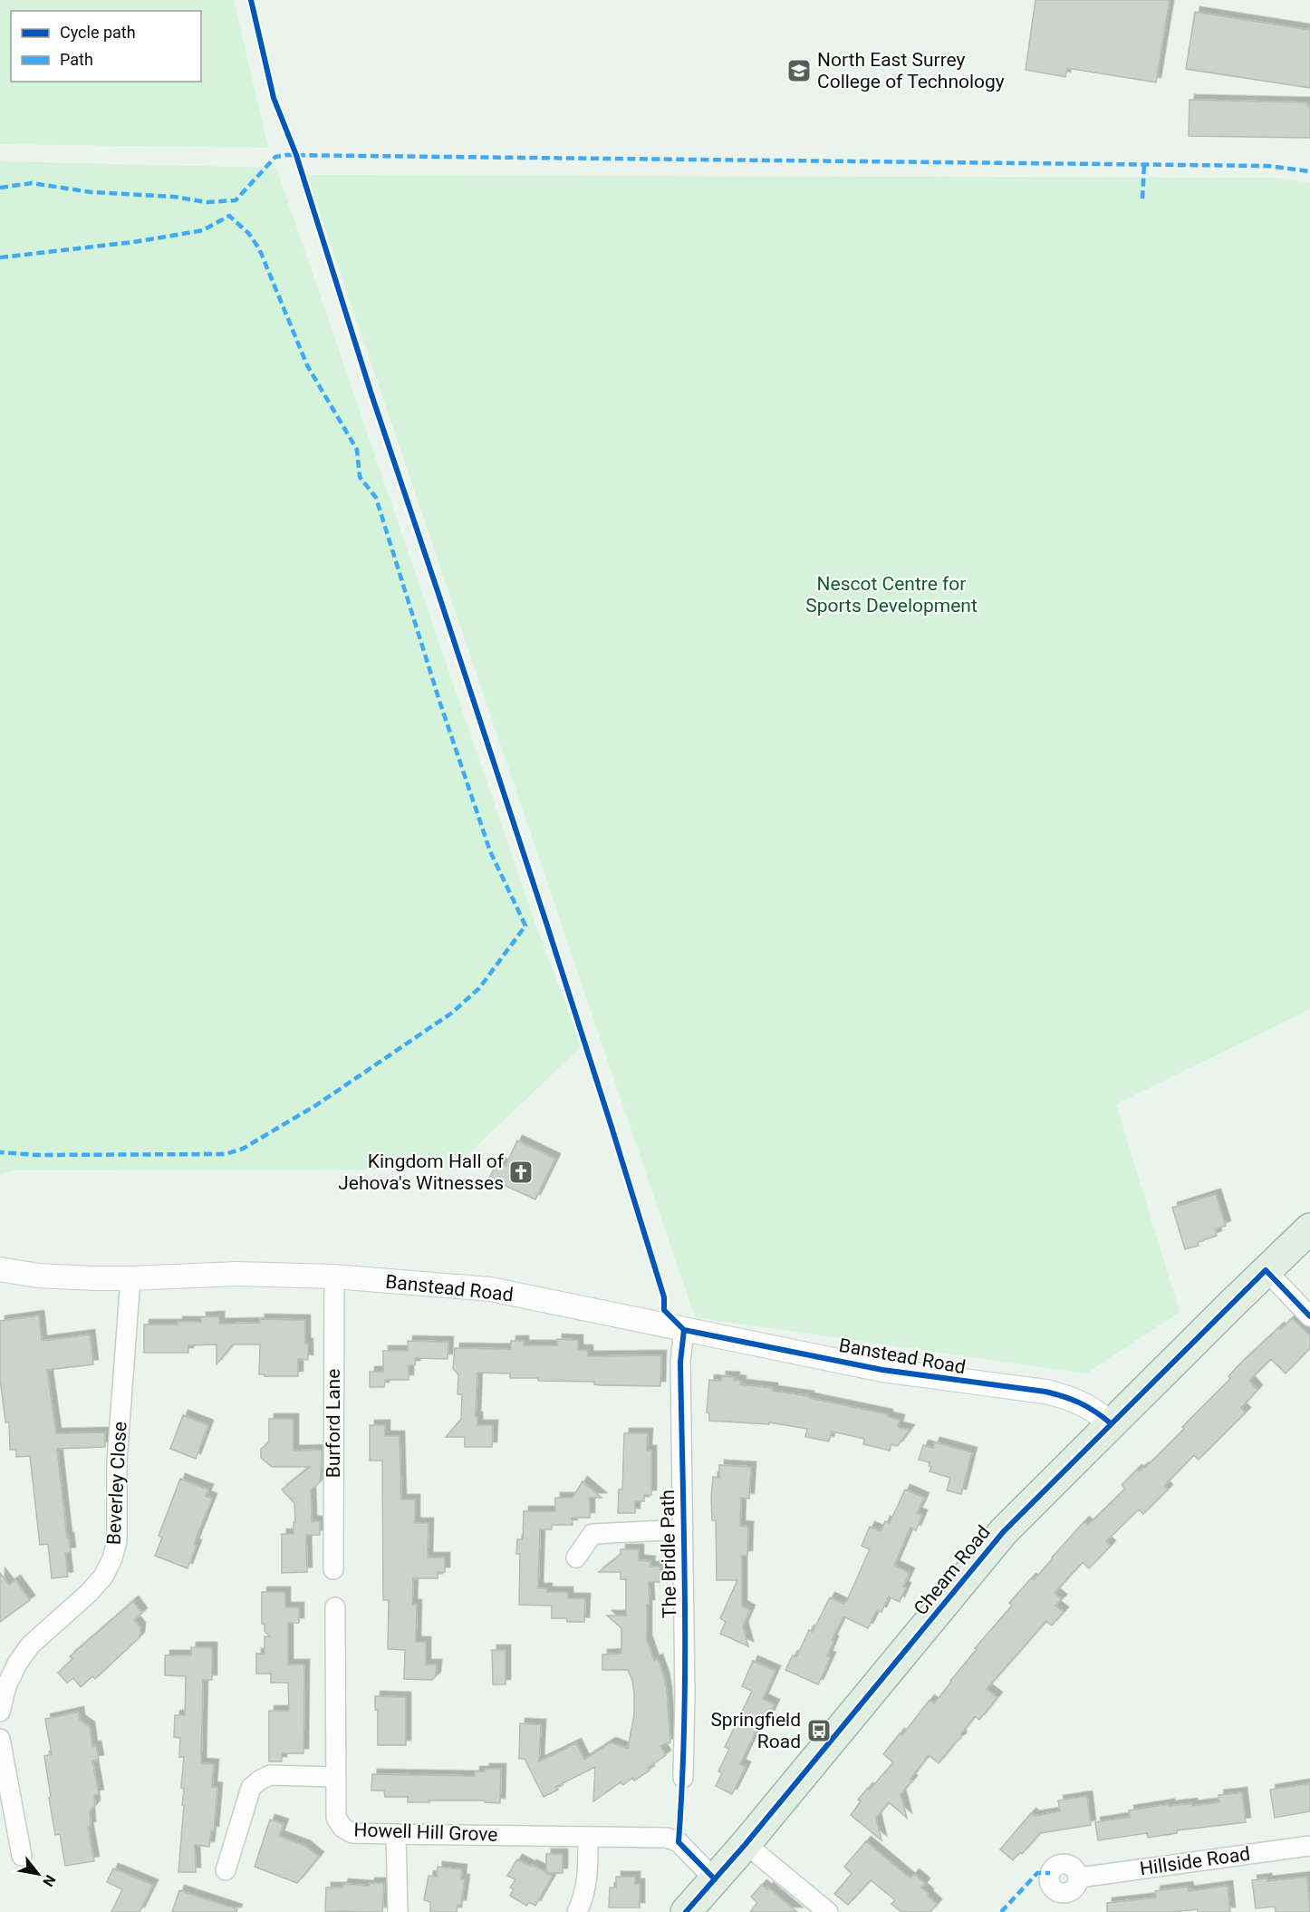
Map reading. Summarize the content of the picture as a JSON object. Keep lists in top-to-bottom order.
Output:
{
  "streets": {
    "highway": ["Cheam Road"],
    "street": [
      "Banstead Road",
      "Burford Lane",
      "Beverley Close",
      "The Bridle Path",
      "Howell Hill Grove",
      "Hillside Road"
    ]
  },
  "crossings": [
    ["Banstead Road", "Burford Lane"],
    ["Banstead Road", "Beverley Close"],
    ["Banstead Road", "The Bridle Path"],
    ["Banstead Road", "Cheam Road"],
    ["Cheam Road", "Howell Hill Grove"]
  ],
  "parks": ["Nescot Centre for Sports Development"],
  "places": {
    "school or university": ["North East Surrey College of Technology"],
    "church": ["Kingdom Hall of Jehova's Witnesses"],
    "bus stop": ["Springfield Road"]
  },
  "legend": ["Cycle path", "Path"],
  "north": "bottom right"
}
